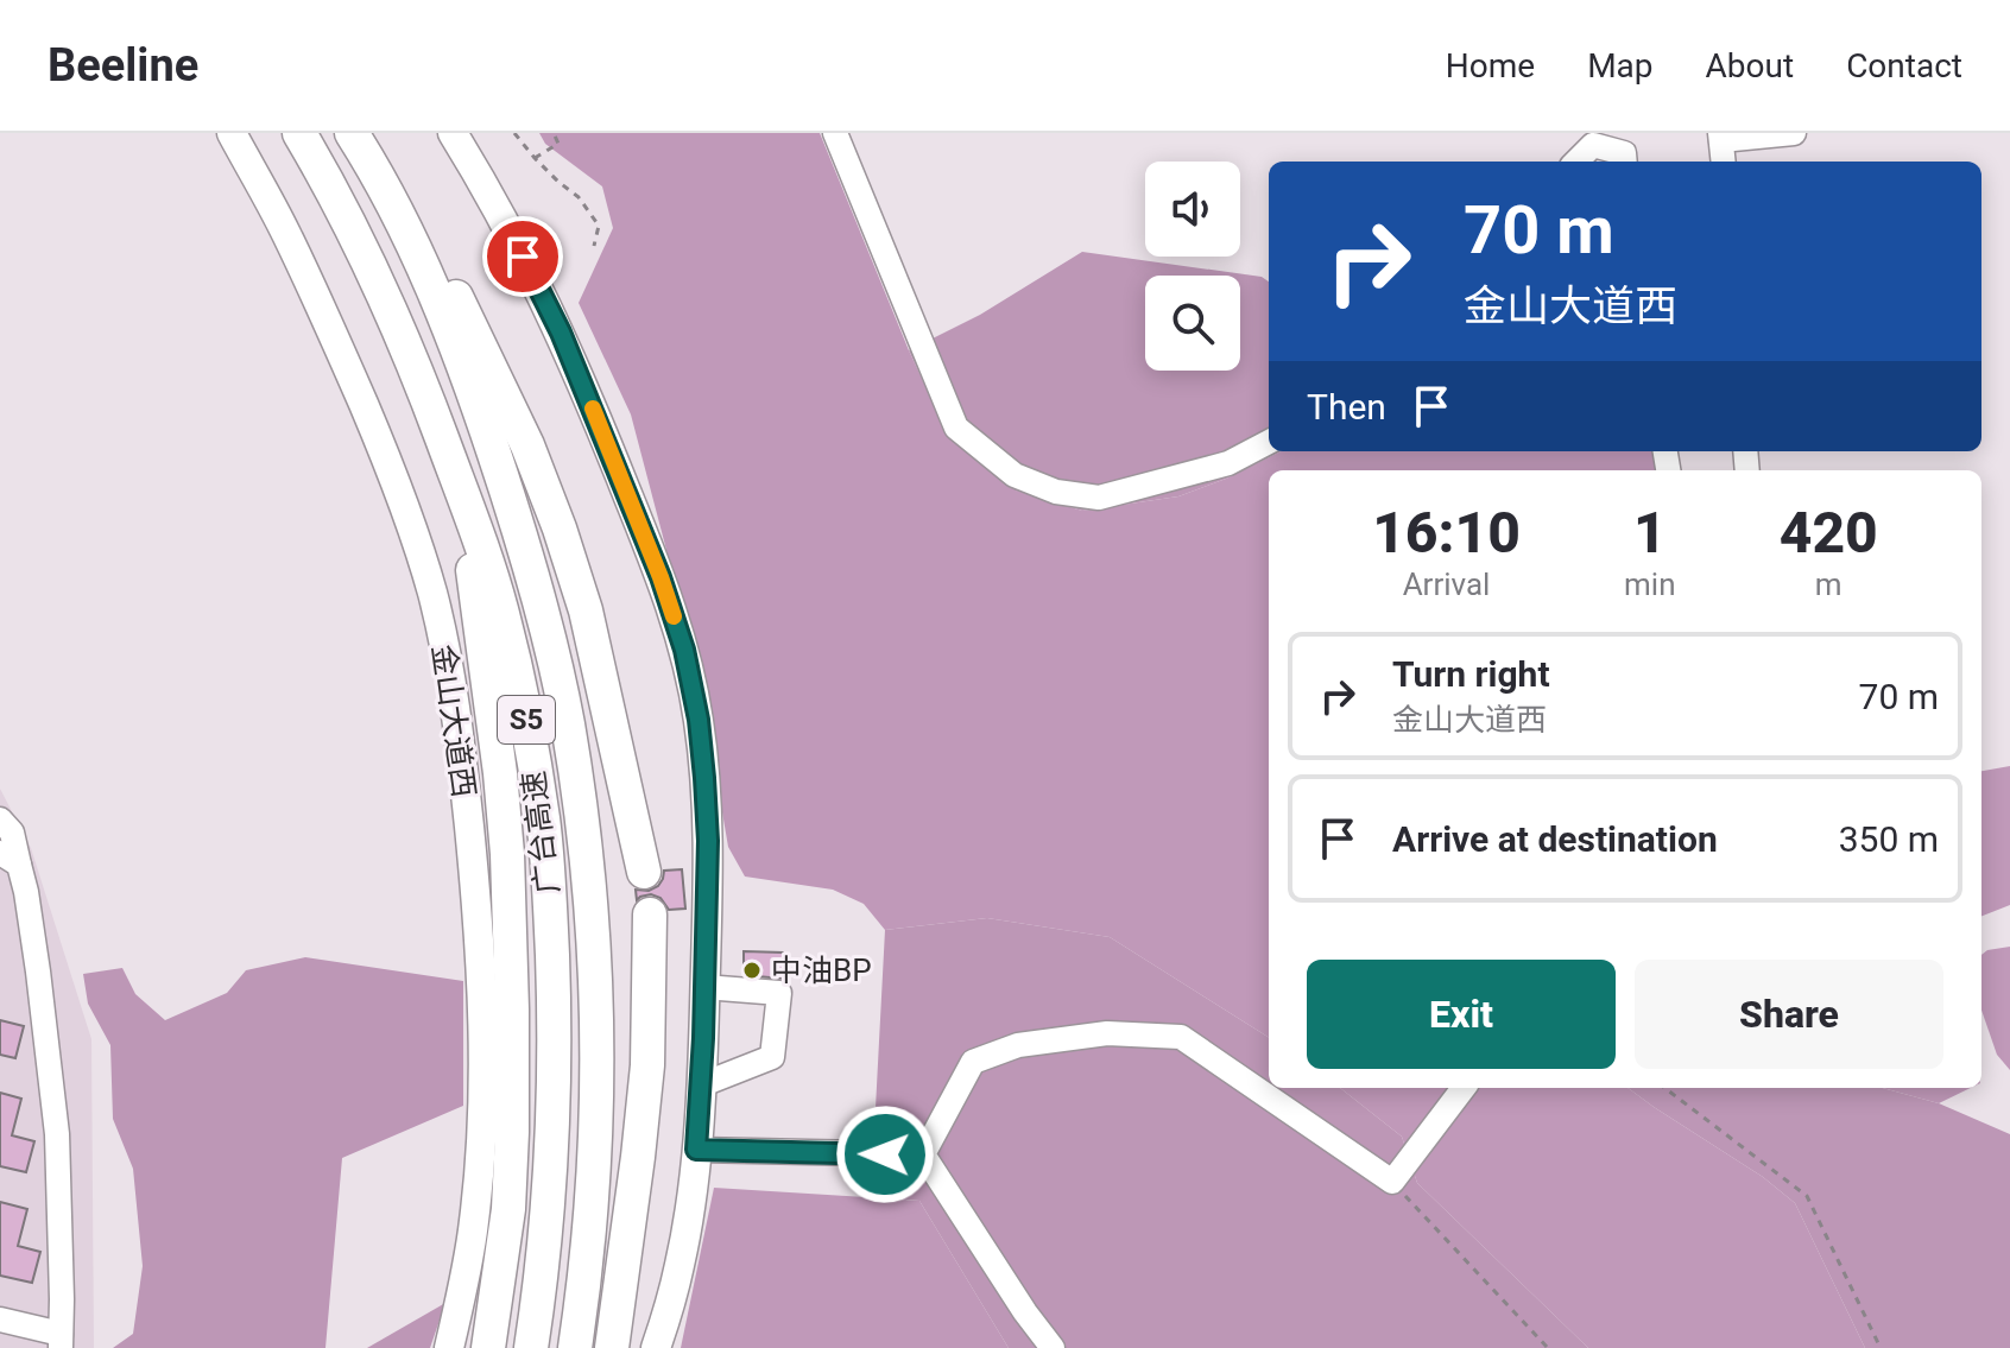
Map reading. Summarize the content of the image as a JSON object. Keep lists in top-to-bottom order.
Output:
{
  "streets": {
    "highway": ["S5", "广台高速"],
    "main road": ["金山大道西"]
  },
  "places": ["中油BP"],
  "page": {
    "header": "Beeline",
    "nav": [
      "Home",
      "Map",
      "About",
      "Contact"
    ],
    "turn": ["70 m", "金山大道西"],
    "then": "Then",
    "eta": [
      "16:10",
      "Arrival",
      "1",
      "min",
      "420",
      "m"
    ],
    "list": [
      {
        "name": "Turn right",
        "note": "金山大道西",
        "value": "70 m"
      },
      {
        "name": "Arrive at destination",
        "value": "350 m"
      }
    ],
    "buttons": ["Exit", "Share"]
  }
}
